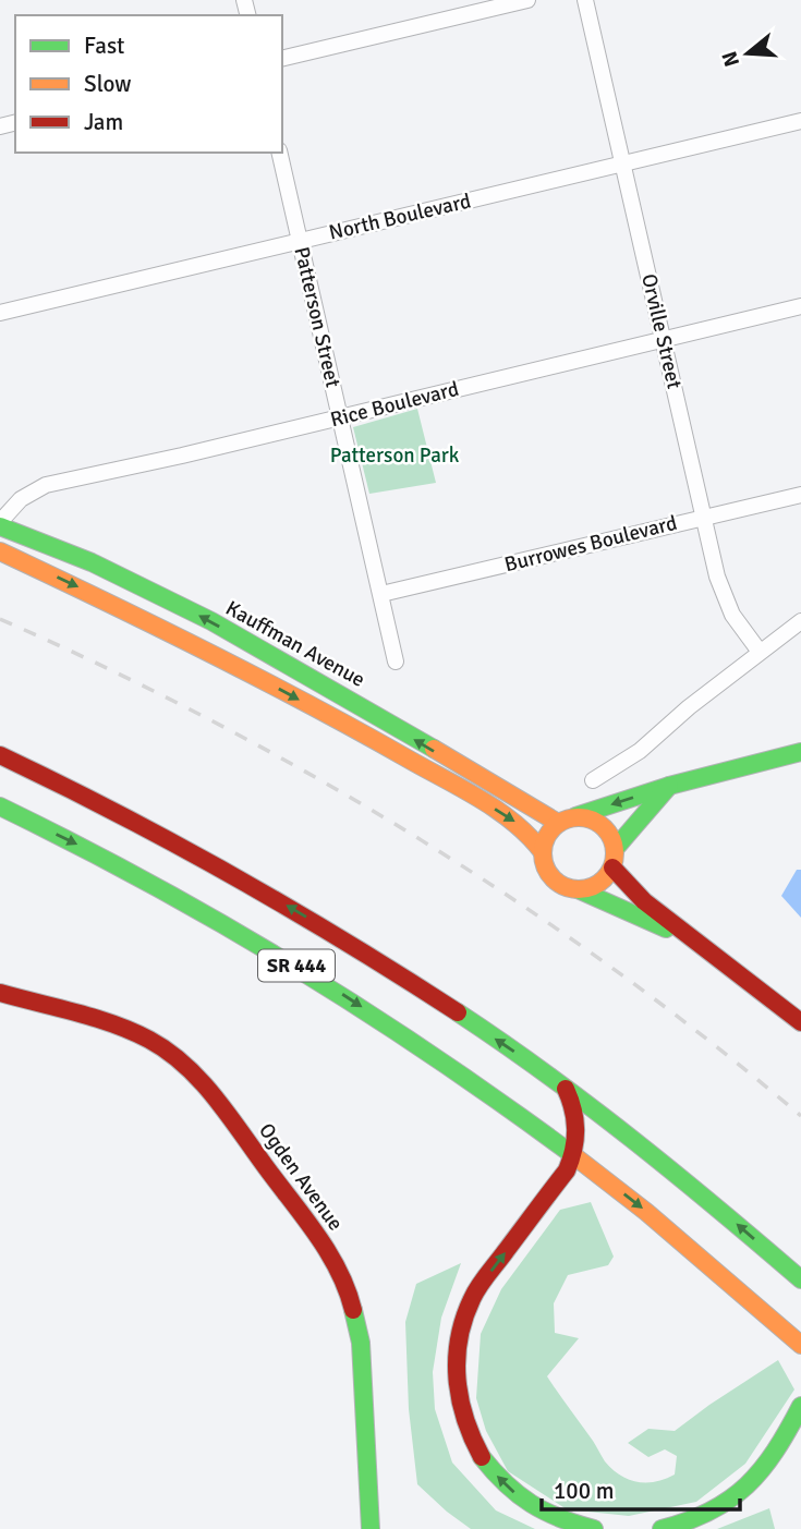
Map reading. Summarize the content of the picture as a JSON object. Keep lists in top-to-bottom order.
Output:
{
  "streets": {
    "main road": ["Kauffman Avenue", "SR 444", "Ogden Avenue"],
    "street": [
      "North Boulevard",
      "Patterson Street",
      "Orville Street",
      "Rice Boulevard",
      "Burrowes Boulevard"
    ]
  },
  "crossings": [
    ["North Boulevard", "Patterson Street"],
    ["North Boulevard", "Orville Street"],
    ["Patterson Street", "Rice Boulevard"],
    ["Patterson Street", "Burrowes Boulevard"],
    ["Orville Street", "Rice Boulevard"],
    ["Orville Street", "Burrowes Boulevard"],
    ["Rice Boulevard", "Kauffman Avenue"]
  ],
  "parks": ["Patterson Park"],
  "legend": ["Fast", "Slow", "Jam"],
  "scale_bar": "100 m",
  "north": "left"
}
